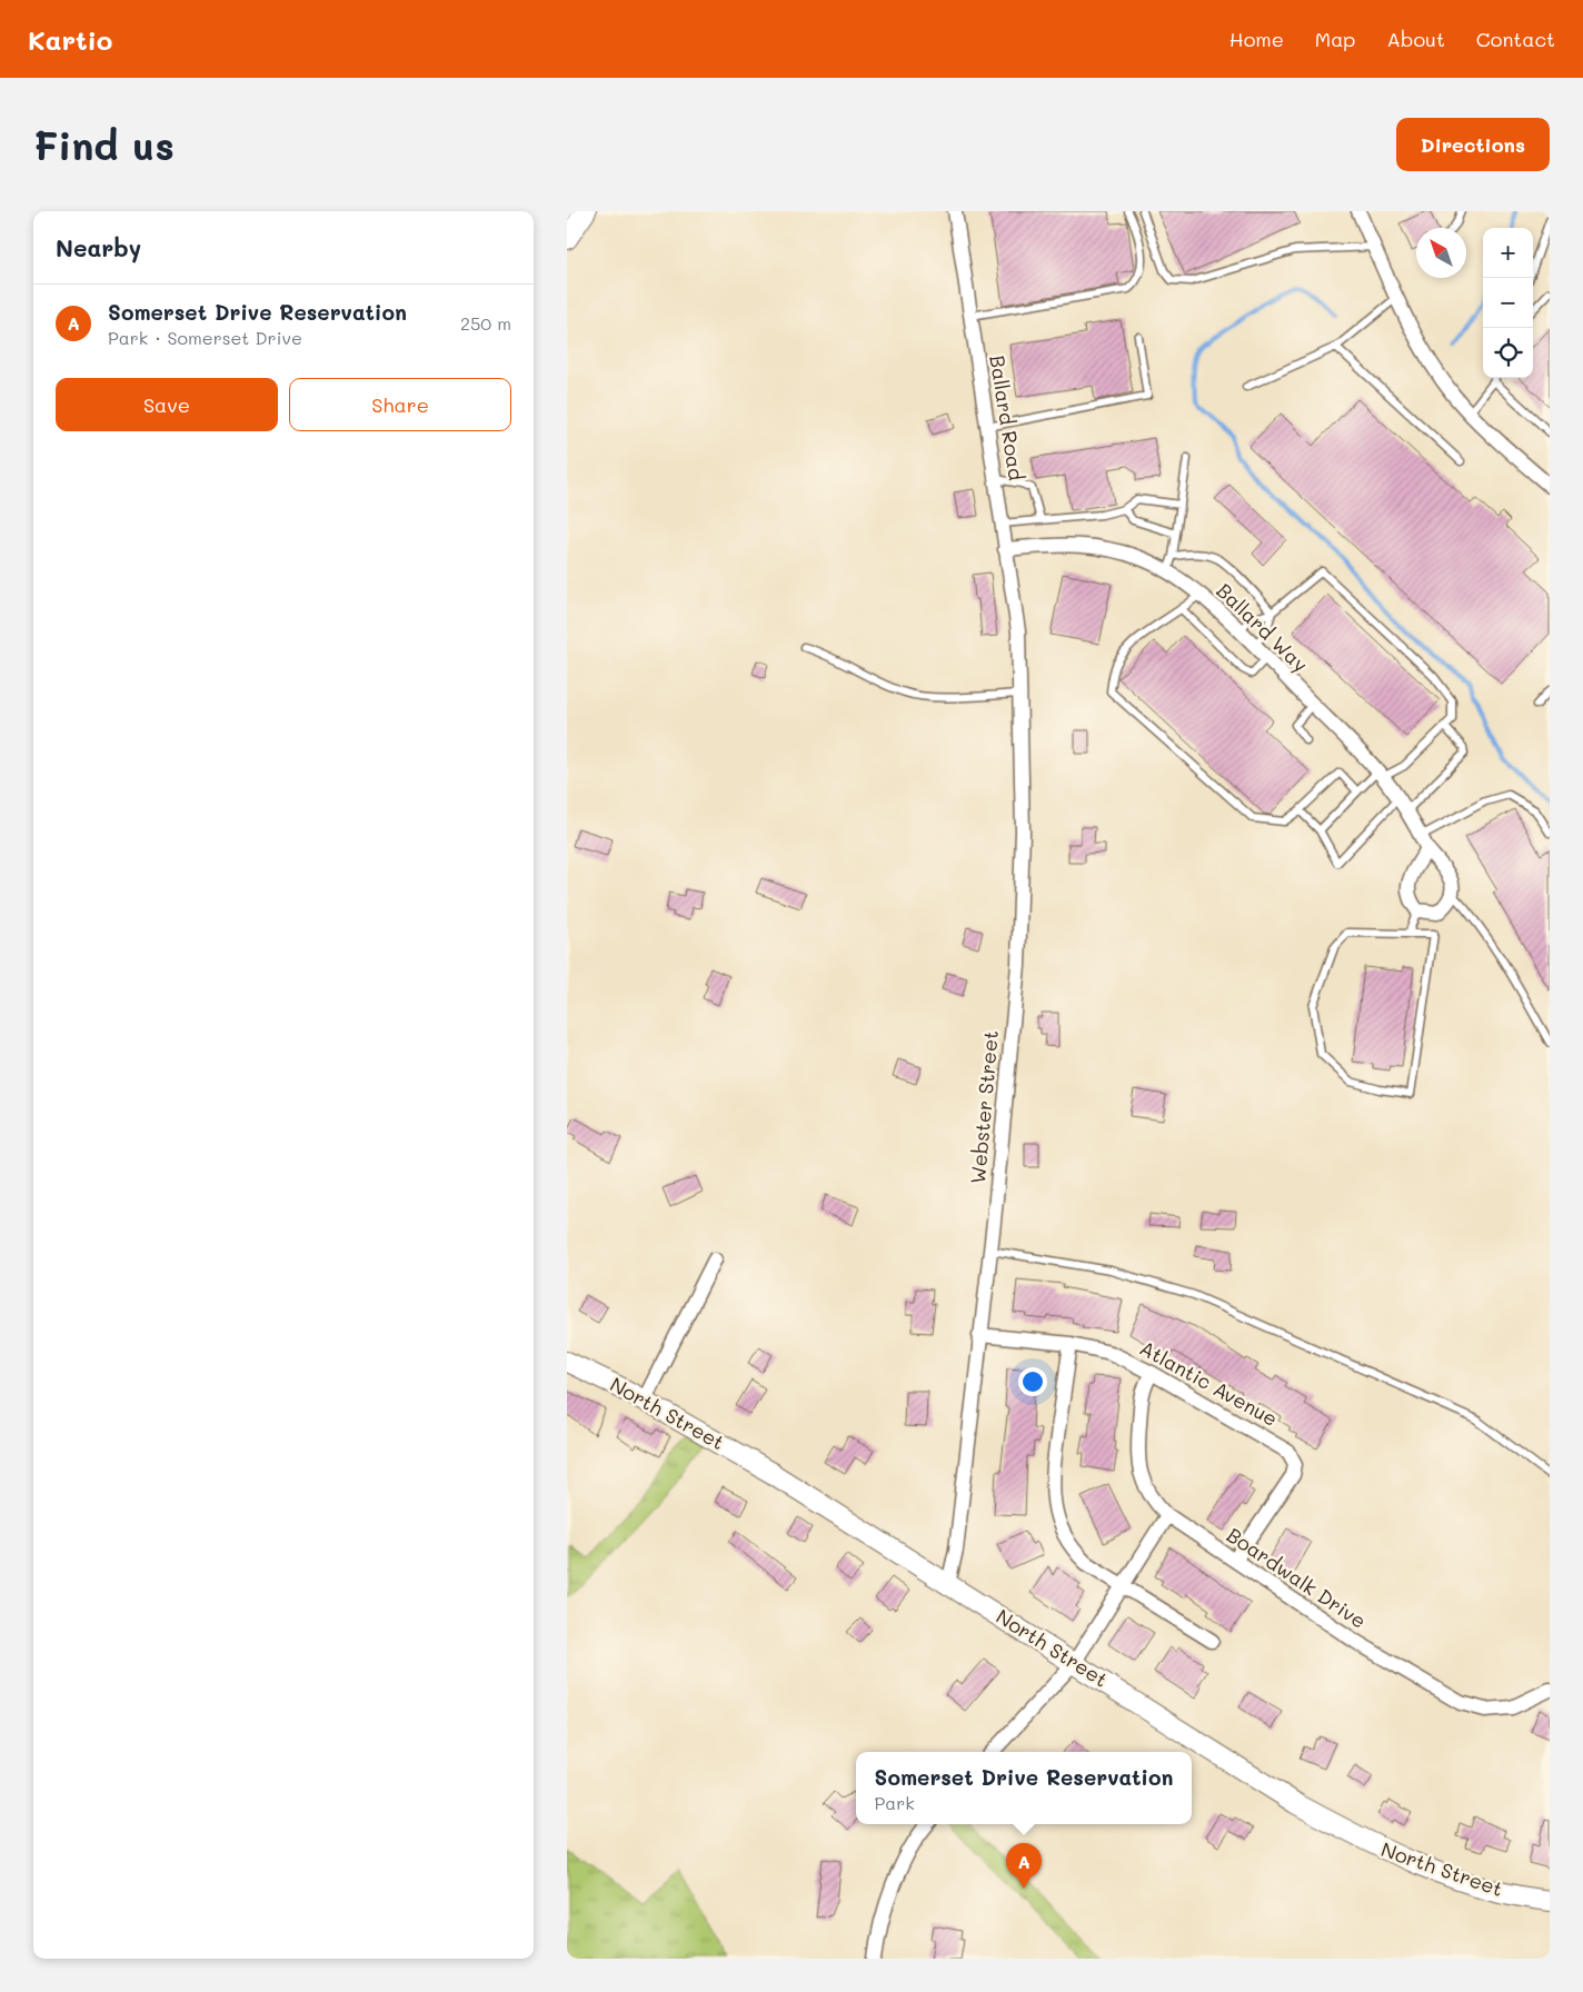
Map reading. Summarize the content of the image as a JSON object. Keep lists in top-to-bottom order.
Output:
{
  "streets": {
    "main road": ["North Street"],
    "street": [
      "Ballard Road",
      "Ballard Way",
      "Webster Street",
      "Atlantic Avenue",
      "Boardwalk Drive"
    ]
  },
  "crossings": [
    ["Ballard Road", "Ballard Way"],
    ["Ballard Road", "Webster Street"],
    ["Webster Street", "Atlantic Avenue"],
    ["Webster Street", "North Street"],
    ["Atlantic Avenue", "Boardwalk Drive"]
  ],
  "north": "top left",
  "page": {
    "header": "Kartio",
    "nav": [
      "Home",
      "Map",
      "About",
      "Contact"
    ],
    "buttons": [
      "Directions",
      ["Save", "Share"]
    ],
    "title": "Find us",
    "heading": "Nearby",
    "map_buttons": ["+", "−"],
    "list": [
      {
        "mark": "A",
        "name": "Somerset Drive Reservation",
        "note": "Park · Somerset Drive",
        "value": "250 m"
      }
    ],
    "popup": ["Somerset Drive Reservation", "Park"],
    "pins": "A"
  }
}
